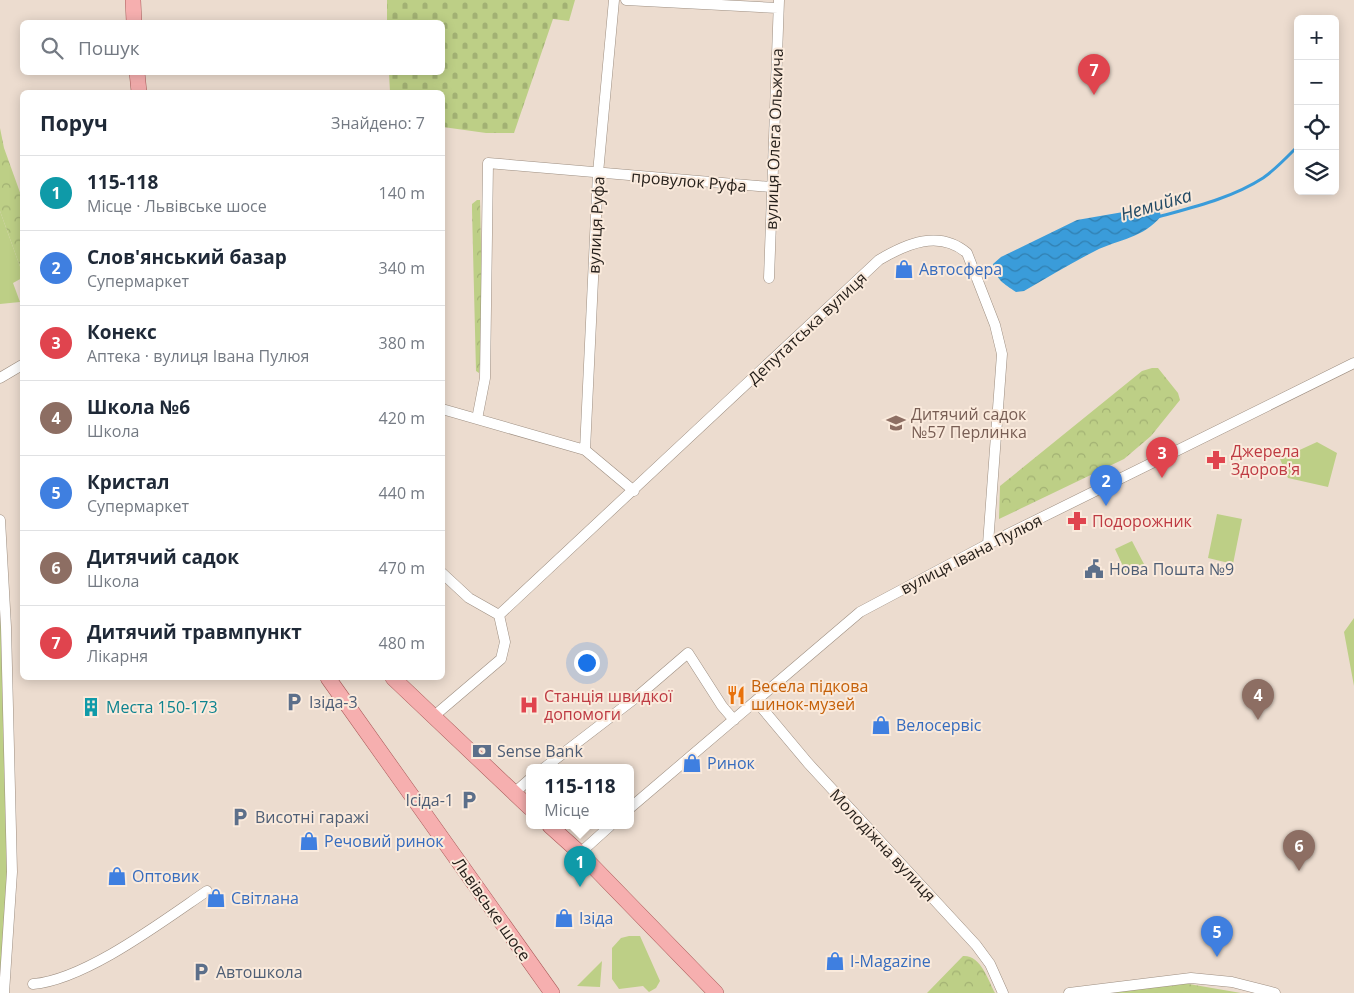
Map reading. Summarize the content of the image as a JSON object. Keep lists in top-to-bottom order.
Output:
{
  "streets": {
    "main road": ["Львівське шосе"],
    "street": [
      "вулиця Олега Ольжича",
      "провулок Руфа",
      "вулиця Руфа",
      "Депутатська вулиця",
      "вулиця Івана Пулюя",
      "Молодіжна вулиця"
    ]
  },
  "crossings": [
    ["вулиця Олега Ольжича", "провулок Руфа"],
    ["провулок Руфа", "вулиця Руфа"],
    ["Депутатська вулиця", "вулиця Івана Пулюя"],
    ["вулиця Івана Пулюя", "Молодіжна вулиця"]
  ],
  "water": ["Немийка"],
  "places": {
    "shop": [
      "Автосфера",
      "Велосервіс",
      "Ринок",
      "Речовий ринок",
      "Оптовик",
      "Світлана",
      "Ізіда",
      "I-Magazine"
    ],
    "school or university": ["Дитячий садок №57 Перлинка"],
    "pharmacy": ["Джерела Здоров'я", "Подорожник"],
    "public building": ["Нова Пошта №9"],
    "restaurant": ["Весела підкова шинок-музей"],
    "parking": [
      "Ізіда-3",
      "Ісіда-1",
      "Висотні гаражі",
      "Автошкола"
    ],
    "hospital": ["Станція швидкої допомоги"],
    "building": ["Места 150-173"],
    "bank": ["Sense Bank"]
  },
  "page": {
    "map_buttons": ["+", "−"],
    "search": "Пошук",
    "pins": [
      "7",
      "3",
      "2",
      "4",
      "6",
      "1",
      "5"
    ],
    "heading": ["Поруч", "Знайдено: 7"],
    "list": [
      {
        "mark": "1",
        "name": "115-118",
        "note": "Місце · Львівське шосе",
        "value": "140 m"
      },
      {
        "mark": "2",
        "name": "Слов'янський базар",
        "note": "Супермаркет",
        "value": "340 m"
      },
      {
        "mark": "3",
        "name": "Конекс",
        "note": "Аптека · вулиця Івана Пулюя",
        "value": "380 m"
      },
      {
        "mark": "4",
        "name": "Школа №6",
        "note": "Школа",
        "value": "420 m"
      },
      {
        "mark": "5",
        "name": "Кристал",
        "note": "Супермаркет",
        "value": "440 m"
      },
      {
        "mark": "6",
        "name": "Дитячий садок",
        "note": "Школа",
        "value": "470 m"
      },
      {
        "mark": "7",
        "name": "Дитячий травмпункт",
        "note": "Лікарня",
        "value": "480 m"
      }
    ],
    "popup": ["115-118", "Місце"]
  }
}
